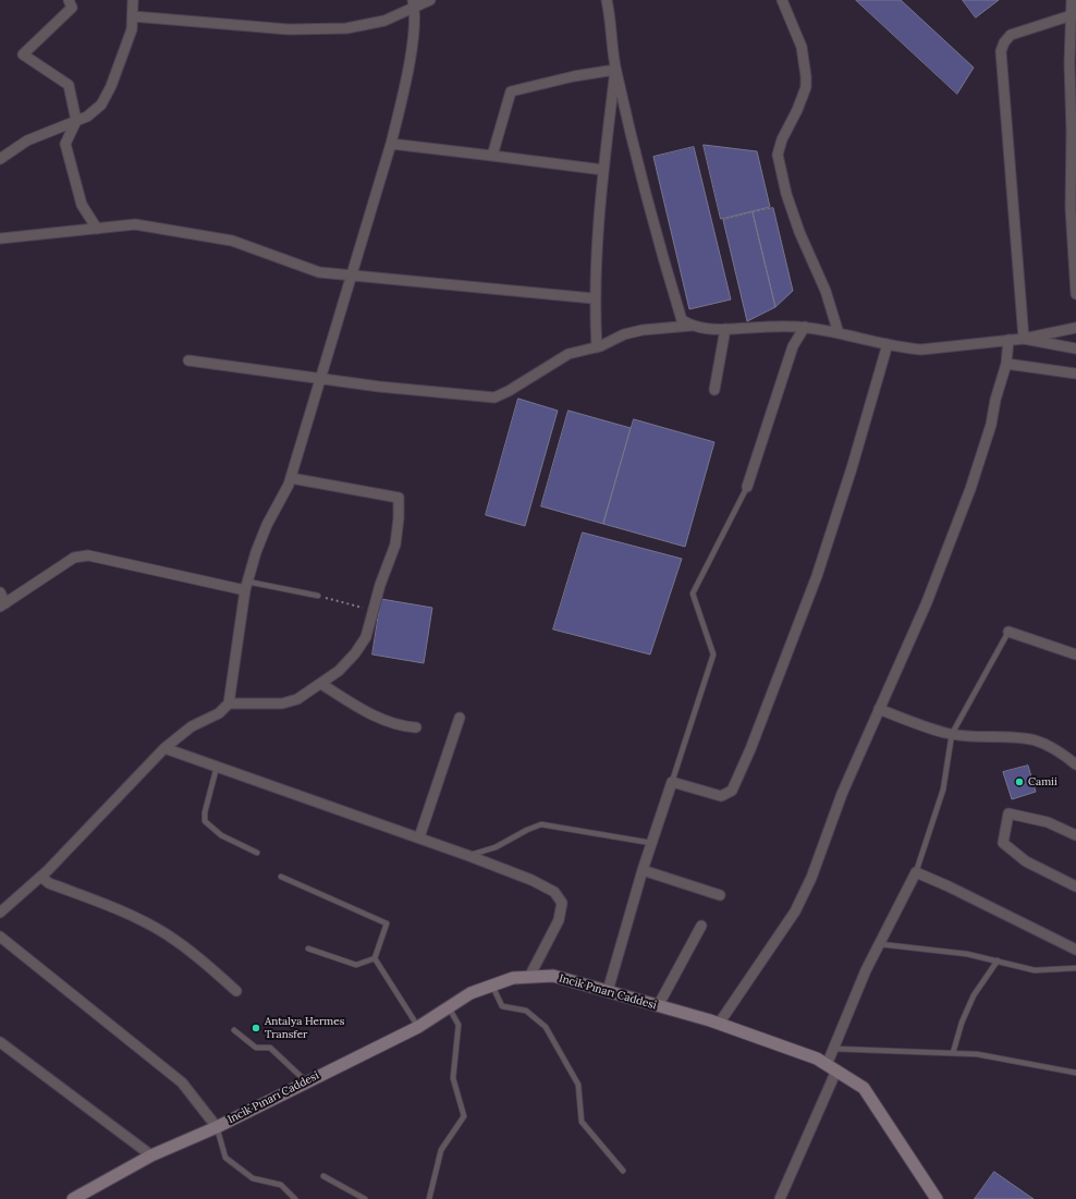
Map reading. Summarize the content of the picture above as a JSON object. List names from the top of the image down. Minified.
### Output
{"streets":{"main road":["Incik Pınarı Caddesi"]},"places":["Camii","Antalya Hermes Transfer"]}
